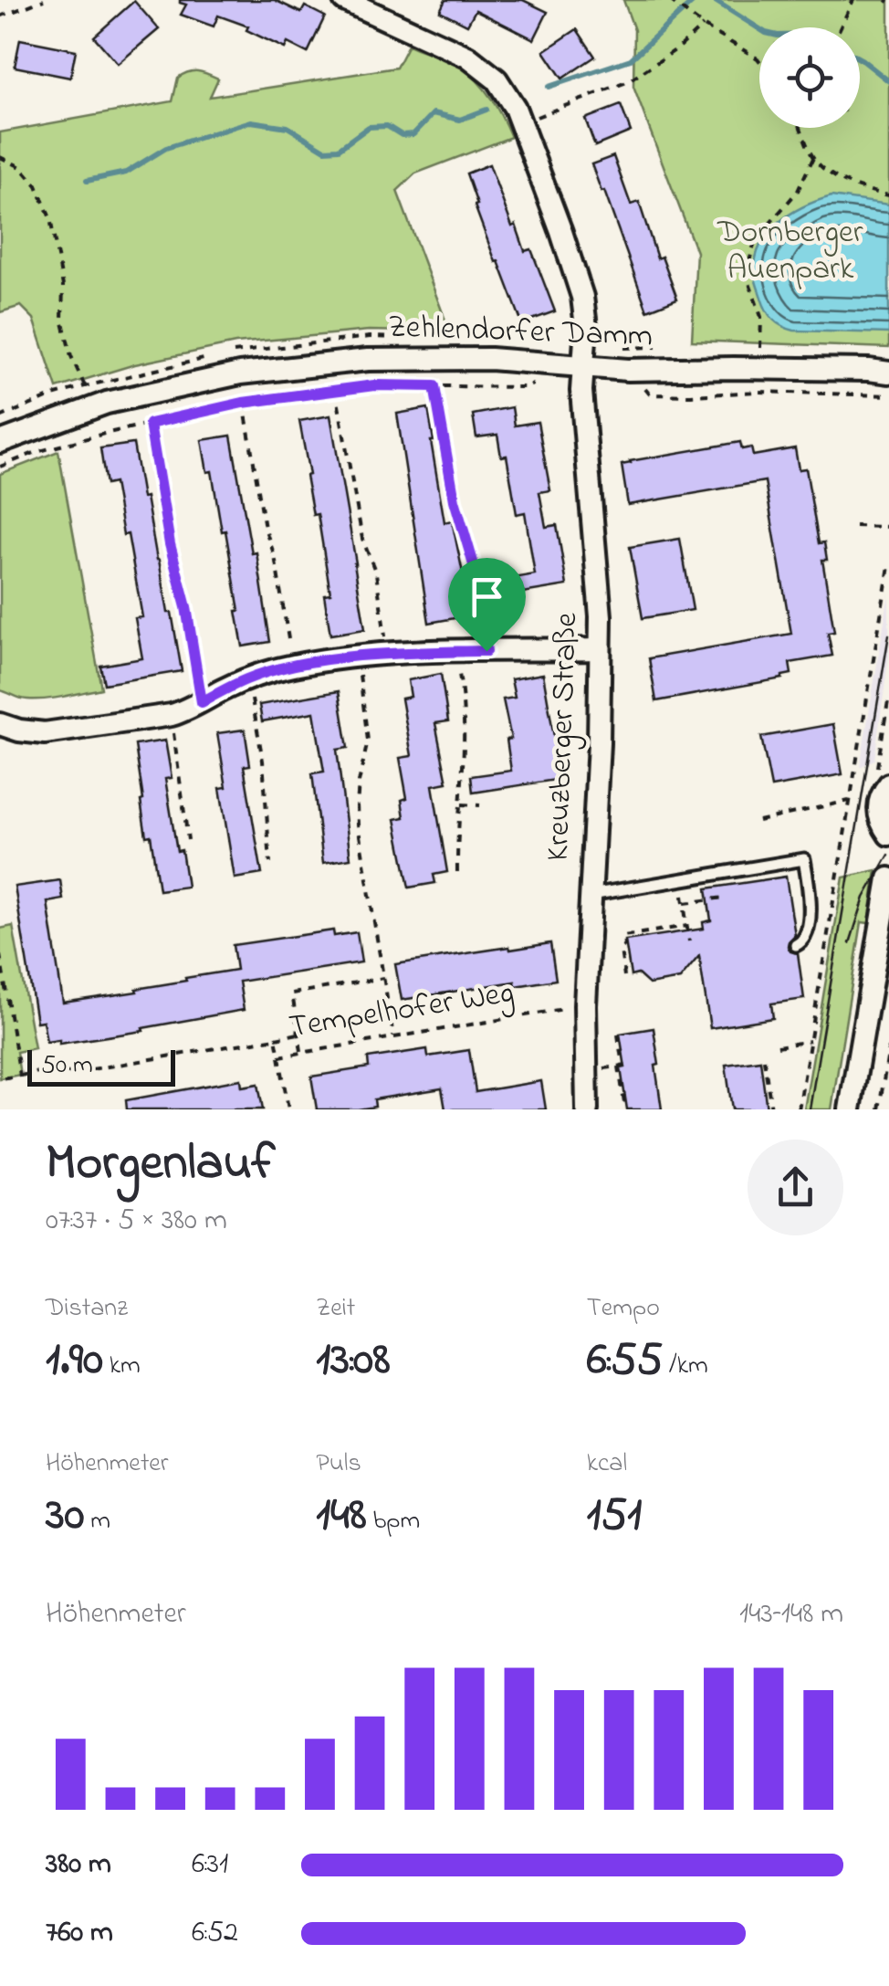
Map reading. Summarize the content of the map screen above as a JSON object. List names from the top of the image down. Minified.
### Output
{"streets":{"street":["Zehlendorfer Damm","Kreuzberger Straße"],"path":["Tempelhofer Weg"]},"crossings":[["Zehlendorfer Damm","Kreuzberger Straße"],["Kreuzberger Straße","Tempelhofer Weg"]],"parks":["Dornberger Auenpark"],"scale_bar":"50 m","page":{"scale":"50 m","heading":["Morgenlauf","07:37 · 5 × 380 m"],"stats":[["Distanz","1.90 km"],["Zeit","13:08"],["Tempo","6:55 /km"],["Höhenmeter","30 m"],["Puls","148 bpm"],["kcal","151"]],"chart":["Höhenmeter","143–148 m"],"list":[{"name":"380 m","note":"6:31"},{"name":"760 m","note":"6:52"}]}}
